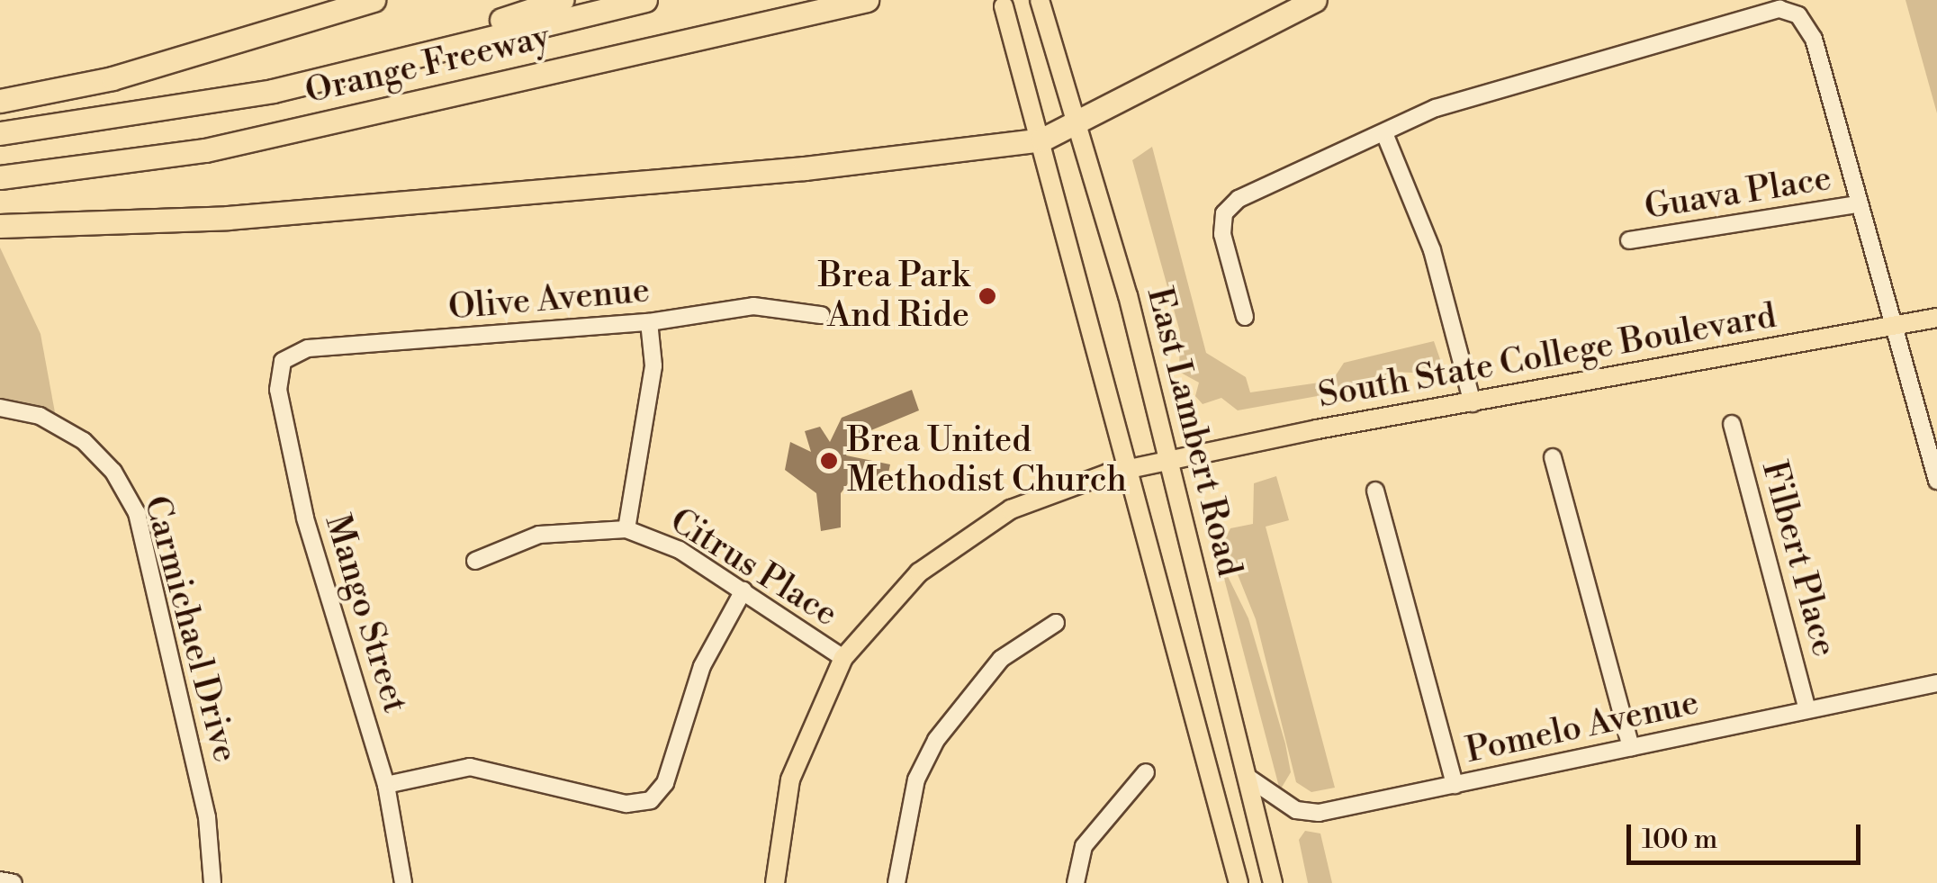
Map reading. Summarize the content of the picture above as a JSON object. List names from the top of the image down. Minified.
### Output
{"streets":{"highway":["Orange Freeway"],"main road":["South State College Boulevard","East Lambert Road"],"street":["Guava Place","Olive Avenue","Filbert Place","Citrus Place","Mango Street","Carmichael Drive","Pomelo Avenue"]},"crossings":[["Olive Avenue","Mango Street"],["South State College Boulevard","East Lambert Road"],["South State College Boulevard","Citrus Place"],["East Lambert Road","Pomelo Avenue"],["Filbert Place","Pomelo Avenue"]],"places":["Brea Park And Ride","Brea United Methodist Church"],"scale_bar":"100 m"}
